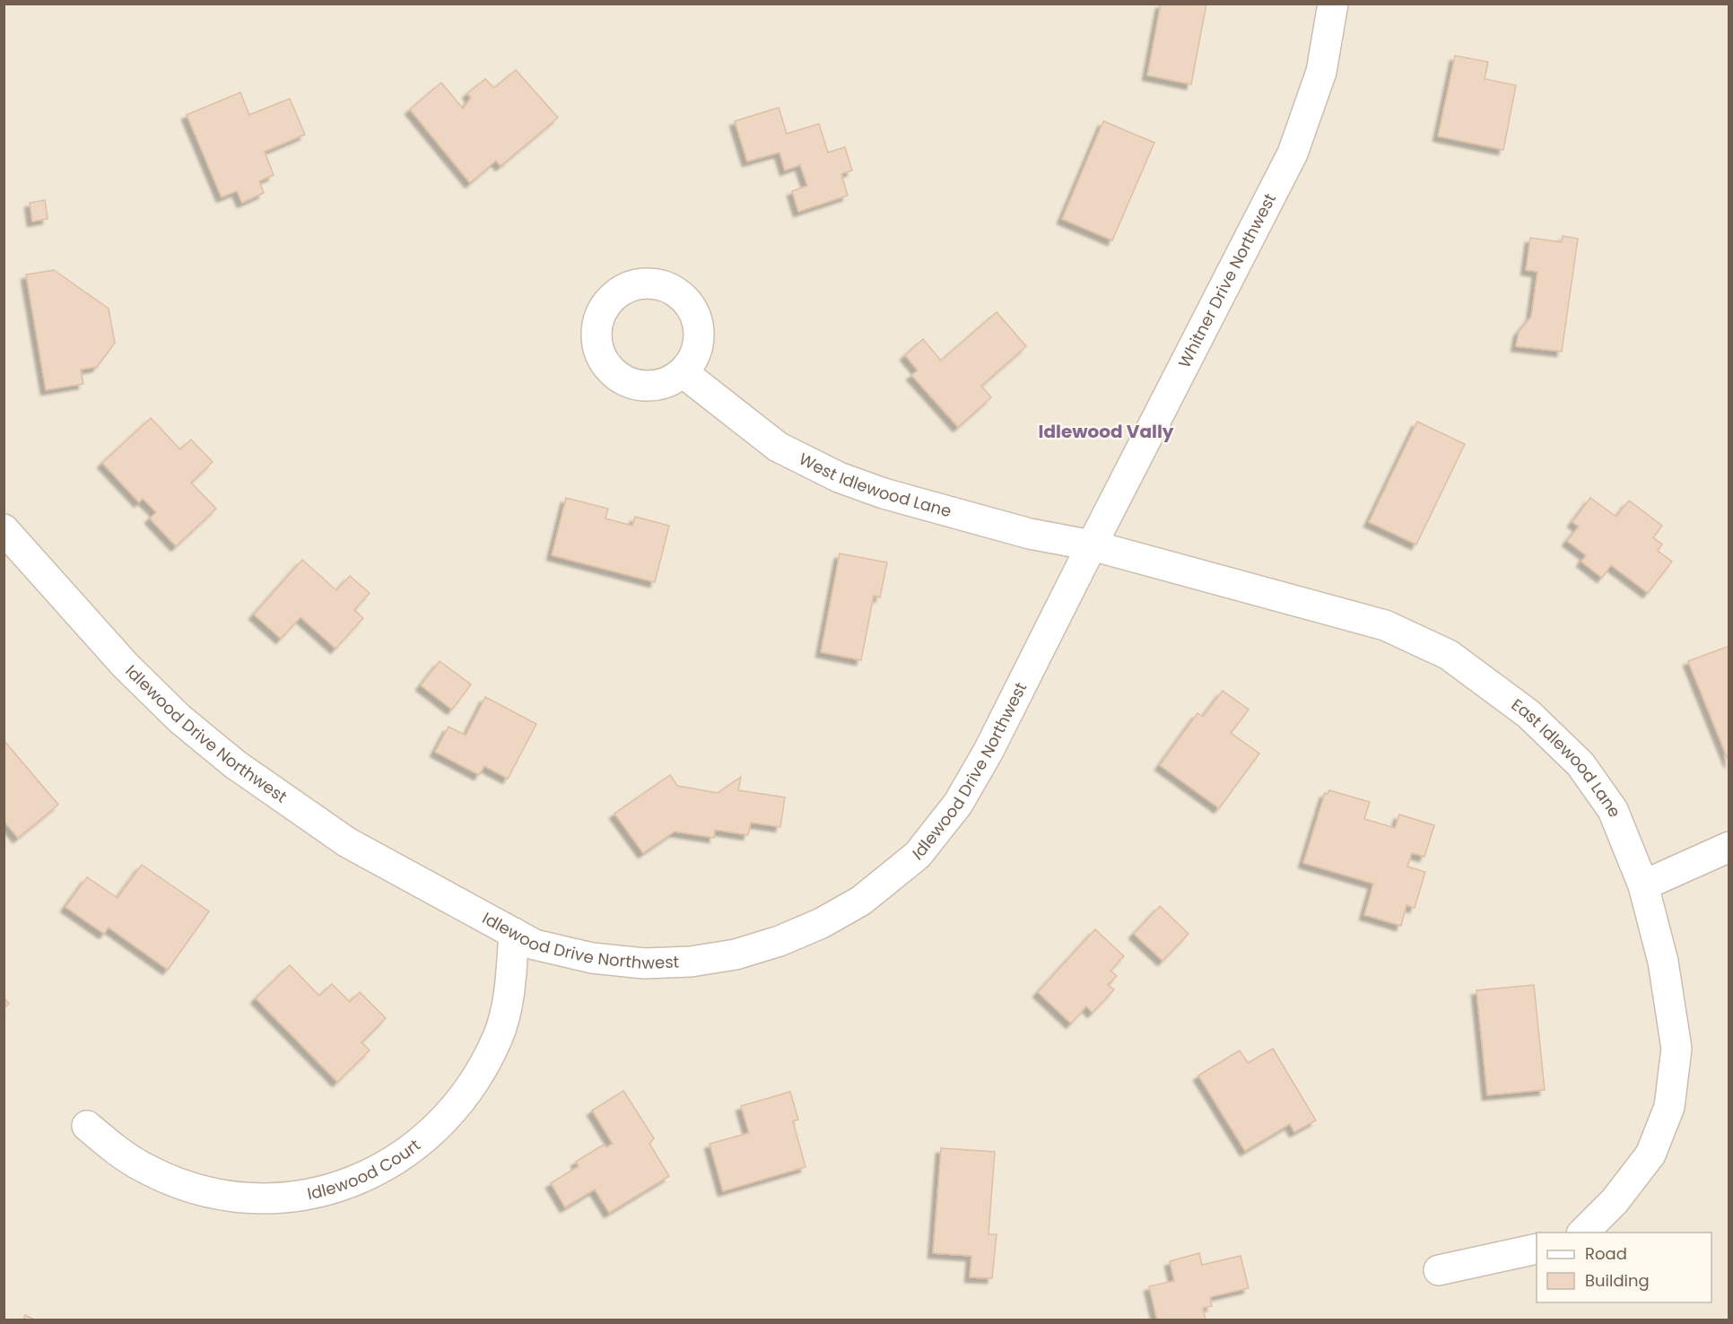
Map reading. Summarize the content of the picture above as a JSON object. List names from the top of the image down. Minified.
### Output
{"streets":{"street":["Whitner Drive Northwest","West Idlewood Lane","Idlewood Drive Northwest","East Idlewood Lane","Idlewood Court"]},"crossings":[["Whitner Drive Northwest","West Idlewood Lane"],["Whitner Drive Northwest","Idlewood Drive Northwest"],["Whitner Drive Northwest","East Idlewood Lane"],["West Idlewood Lane","Idlewood Drive Northwest"],["West Idlewood Lane","East Idlewood Lane"],["Idlewood Drive Northwest","East Idlewood Lane"],["Idlewood Drive Northwest","Idlewood Court"]],"districts":["Idlewood Vally"],"legend":["Road","Building"]}
